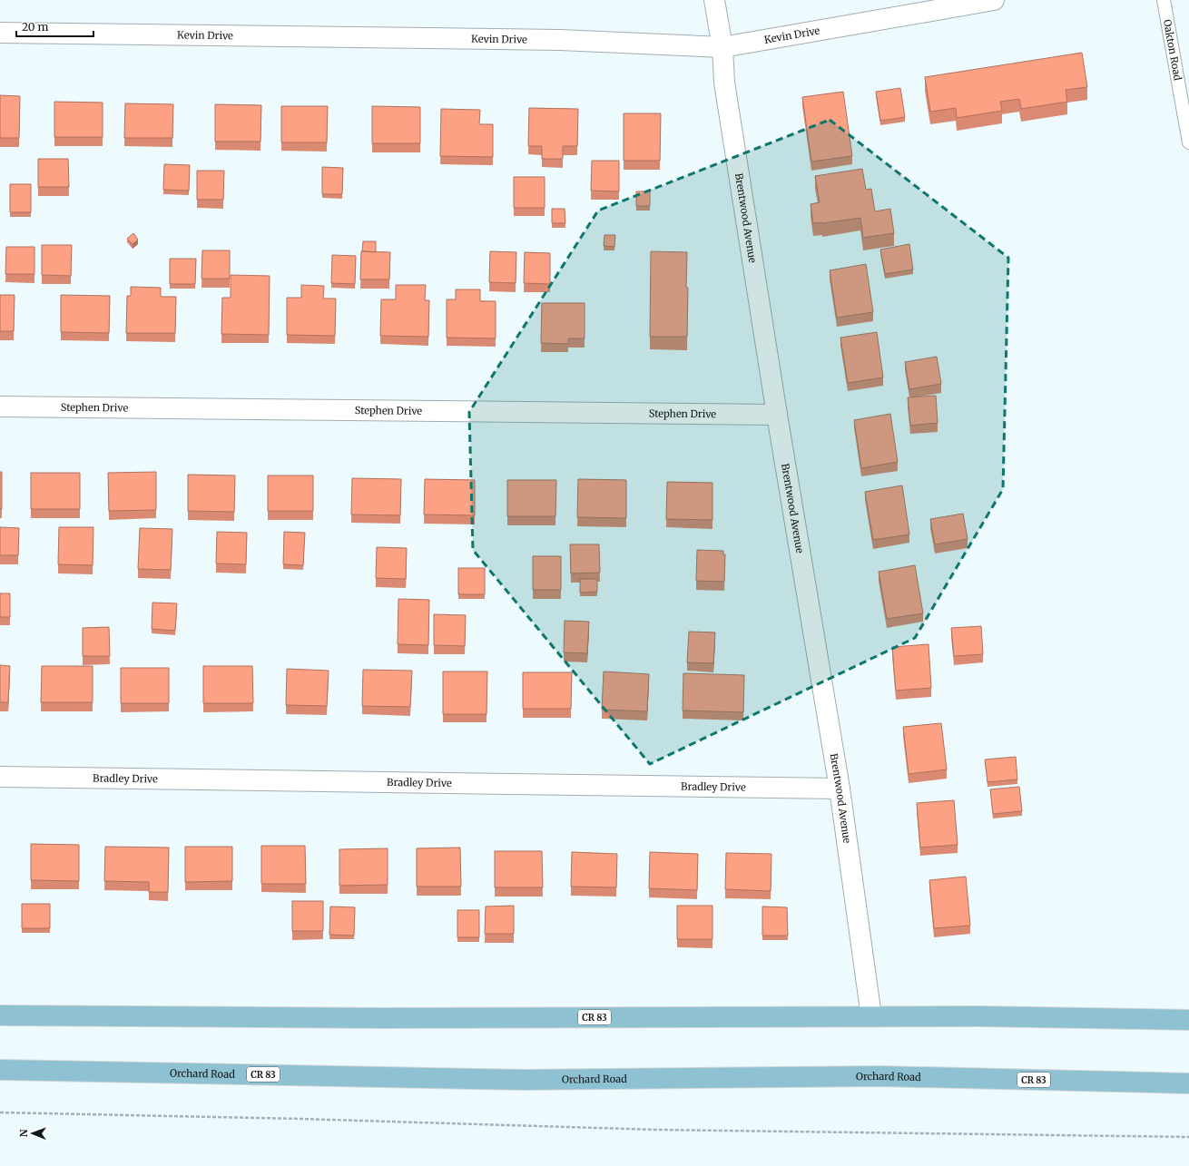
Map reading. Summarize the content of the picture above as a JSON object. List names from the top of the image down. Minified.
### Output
{"streets":{"main road":["CR 83","Orchard Road"],"street":["Kevin Drive","Brentwood Avenue","Stephen Drive","Bradley Drive"],"lane":["Oakton Road"]},"crossings":[["Kevin Drive","Brentwood Avenue"],["Brentwood Avenue","Stephen Drive"],["Brentwood Avenue","Bradley Drive"],["Brentwood Avenue","CR 83"]],"scale_bar":"20 m","north":"left"}
